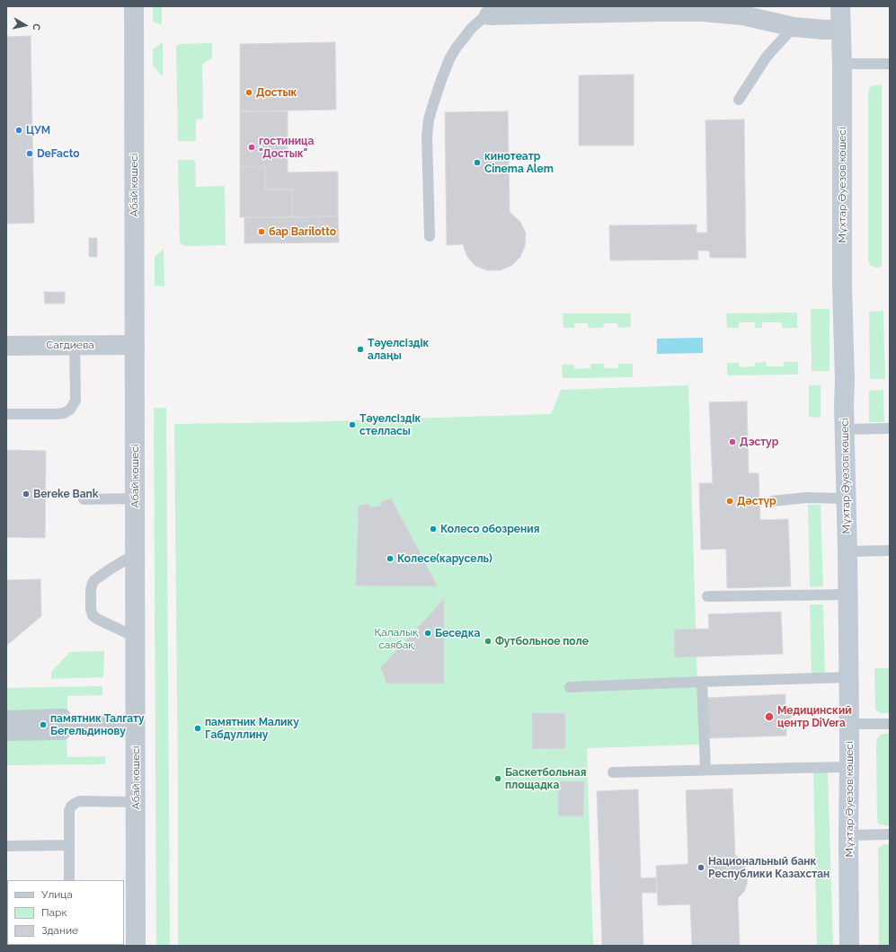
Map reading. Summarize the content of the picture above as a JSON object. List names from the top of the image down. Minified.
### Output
{"streets":{"main road":["Мұхтар Әуезов көшесі"],"street":["Абай көшесі","Сагдиева"]},"crossings":[["Абай көшесі","Сагдиева"]],"parks":["Қалалық саябақ"],"places":["Достык","ЦУМ","гостиница \"Достык\"","DeFacto","кинотеатр Cinema Alem","бар Barilotto","Тәуелсіздік алаңы","Тәуелсіздік стелласы","Дэстур","Bereke Bank","Дәстүр","Колесо обозрения","Колесе(карусель)","Беседка","Футбольное поле","Медицинский центр DiVera","памятник Талгату Бегельдинову","памятник Малику Габдуллину","Баскетбольная площадка","Национальный банк Республики Казахстан"],"legend":["Улица","Парк","Здание"],"north":"right"}
